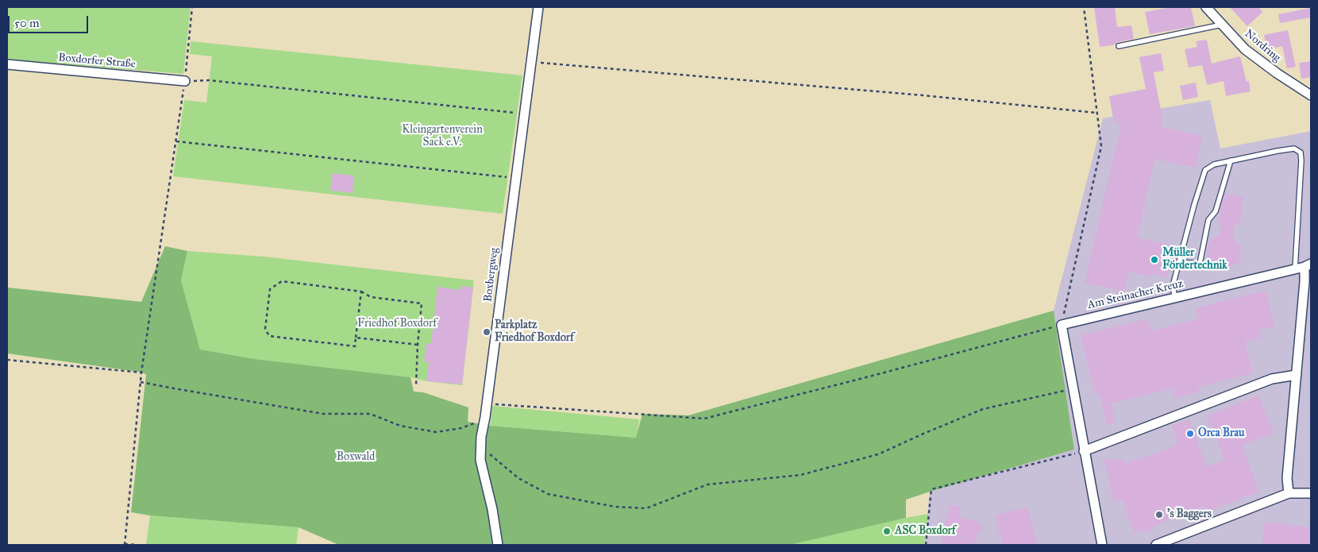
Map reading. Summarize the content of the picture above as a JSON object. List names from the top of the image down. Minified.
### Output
{"streets":{"street":["Nordring","Boxdorfer Straße","Boxbergweg","Am Steinacher Kreuz"]},"parks":["Kleingartenverein Sack e.V.","Friedhof Boxdorf","Boxwald"],"places":["Müller Fördertechnik","Parkplatz Friedhof Boxdorf","Orca Brau","'s Baggers","ASC Boxdorf"],"scale_bar":"50 m"}
